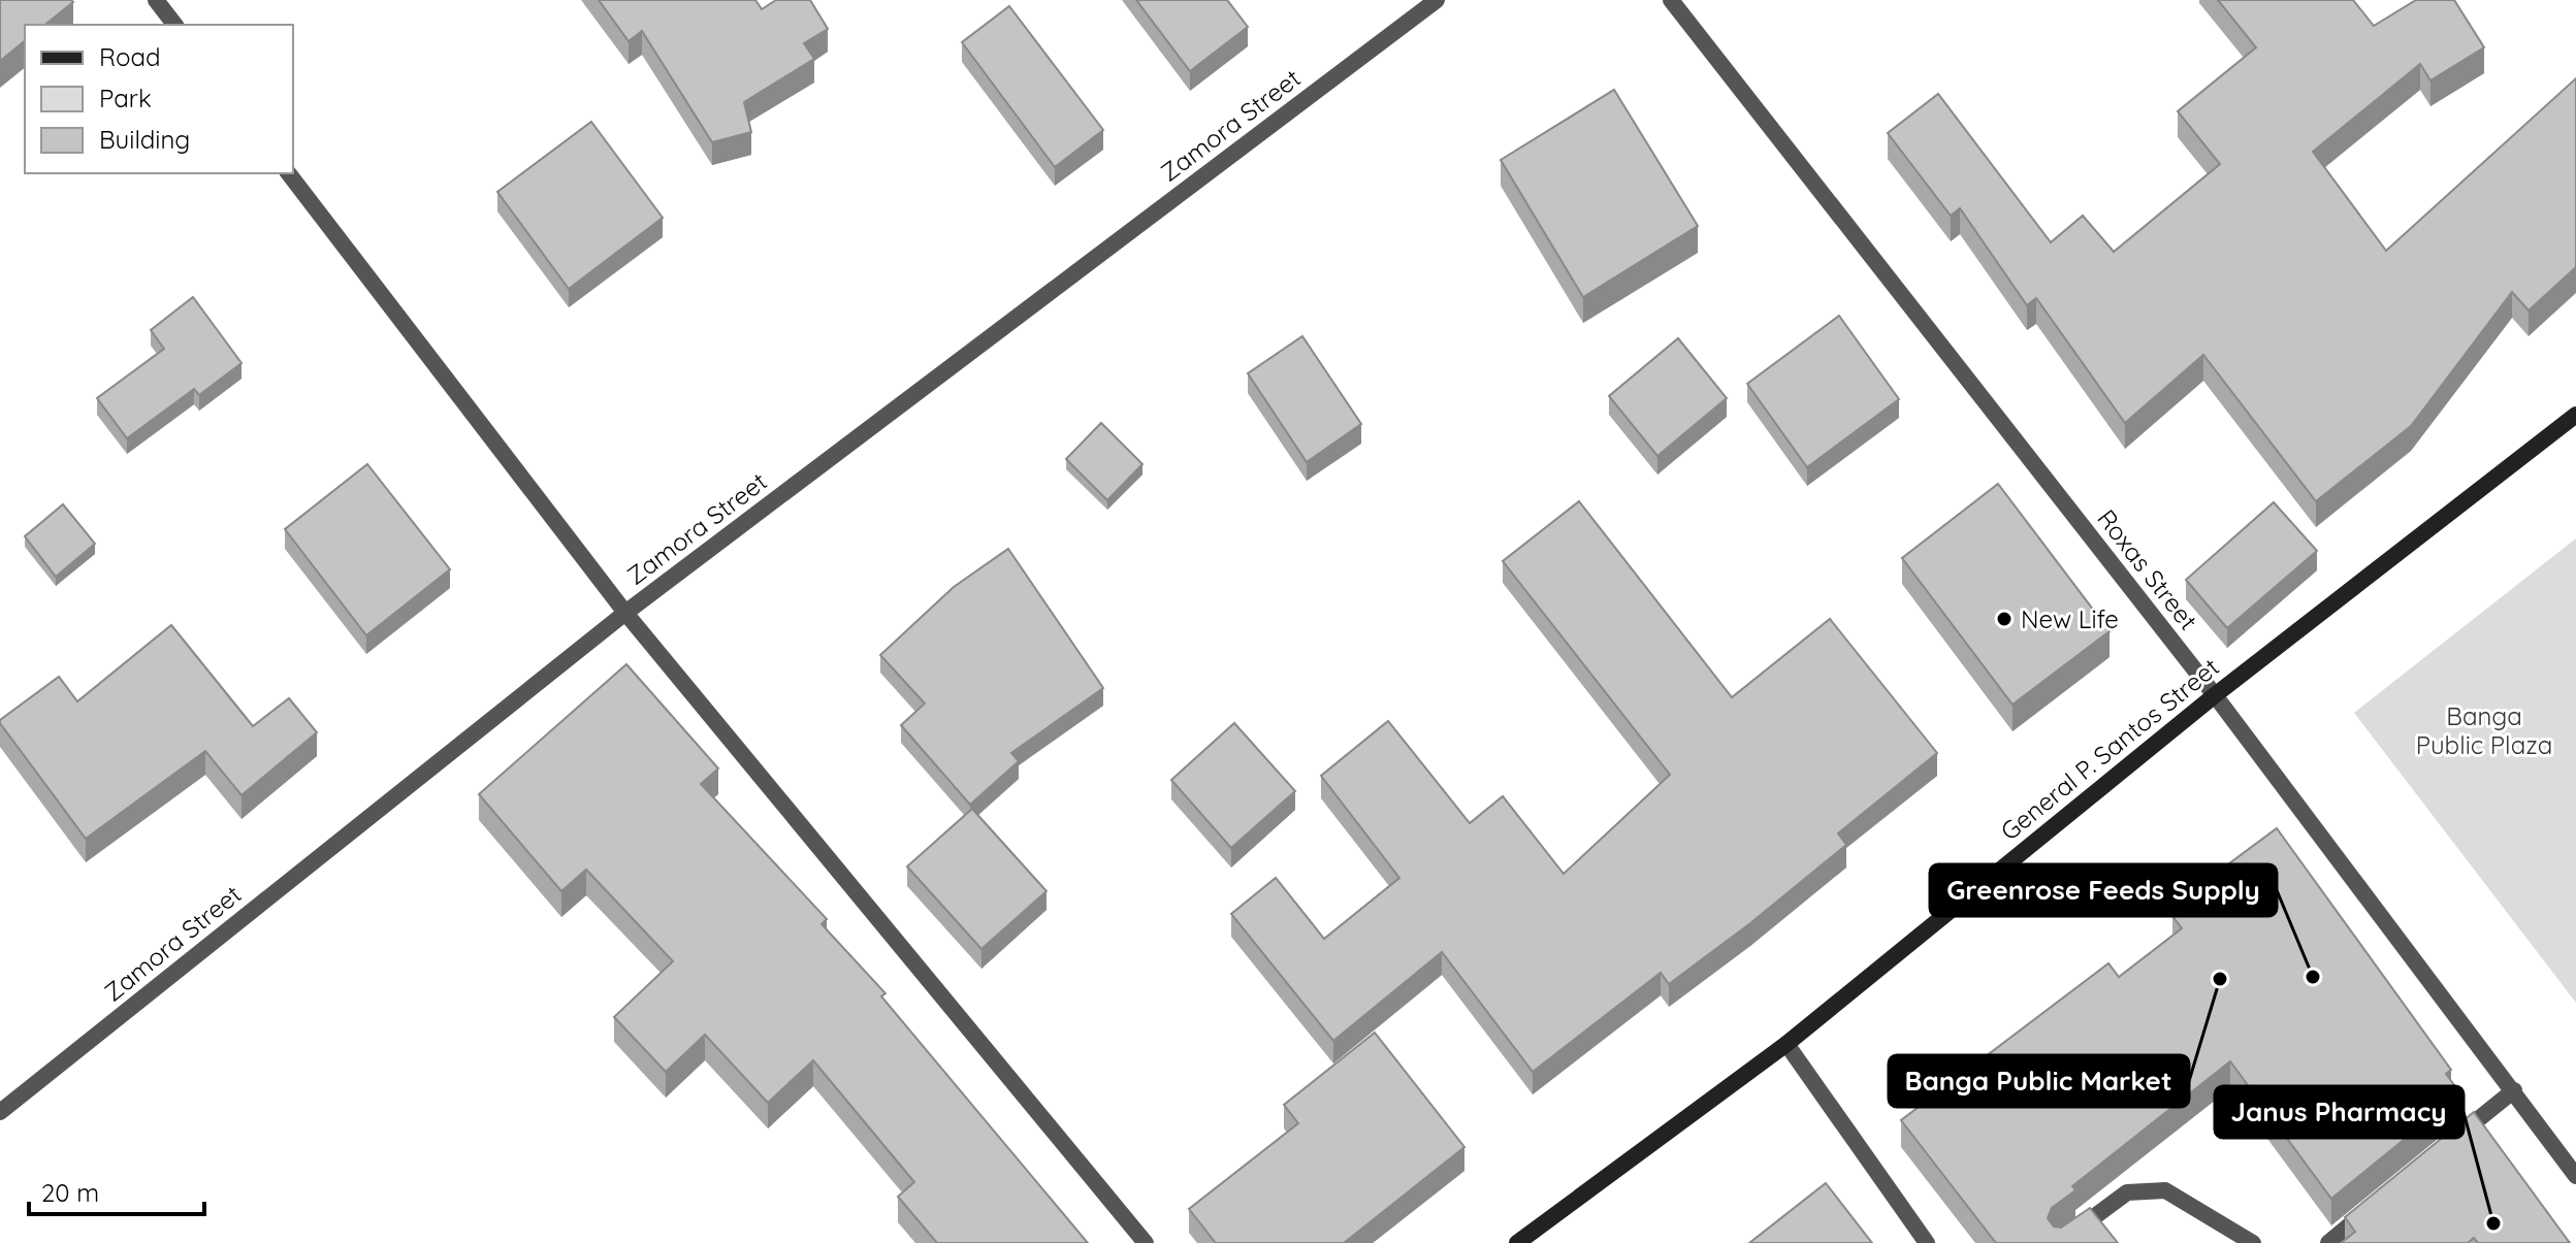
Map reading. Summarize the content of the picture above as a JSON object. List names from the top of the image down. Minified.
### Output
{"streets":{"main road":["General P. Santos Street"],"street":["Zamora Street","Roxas Street"]},"crossings":[["Roxas Street","General P. Santos Street"]],"parks":["Banga Public Plaza"],"places":["New Life","Greenrose Feeds Supply","Banga Public Market","Janus Pharmacy"],"legend":["Road","Park","Building"],"scale_bar":"20 m"}
